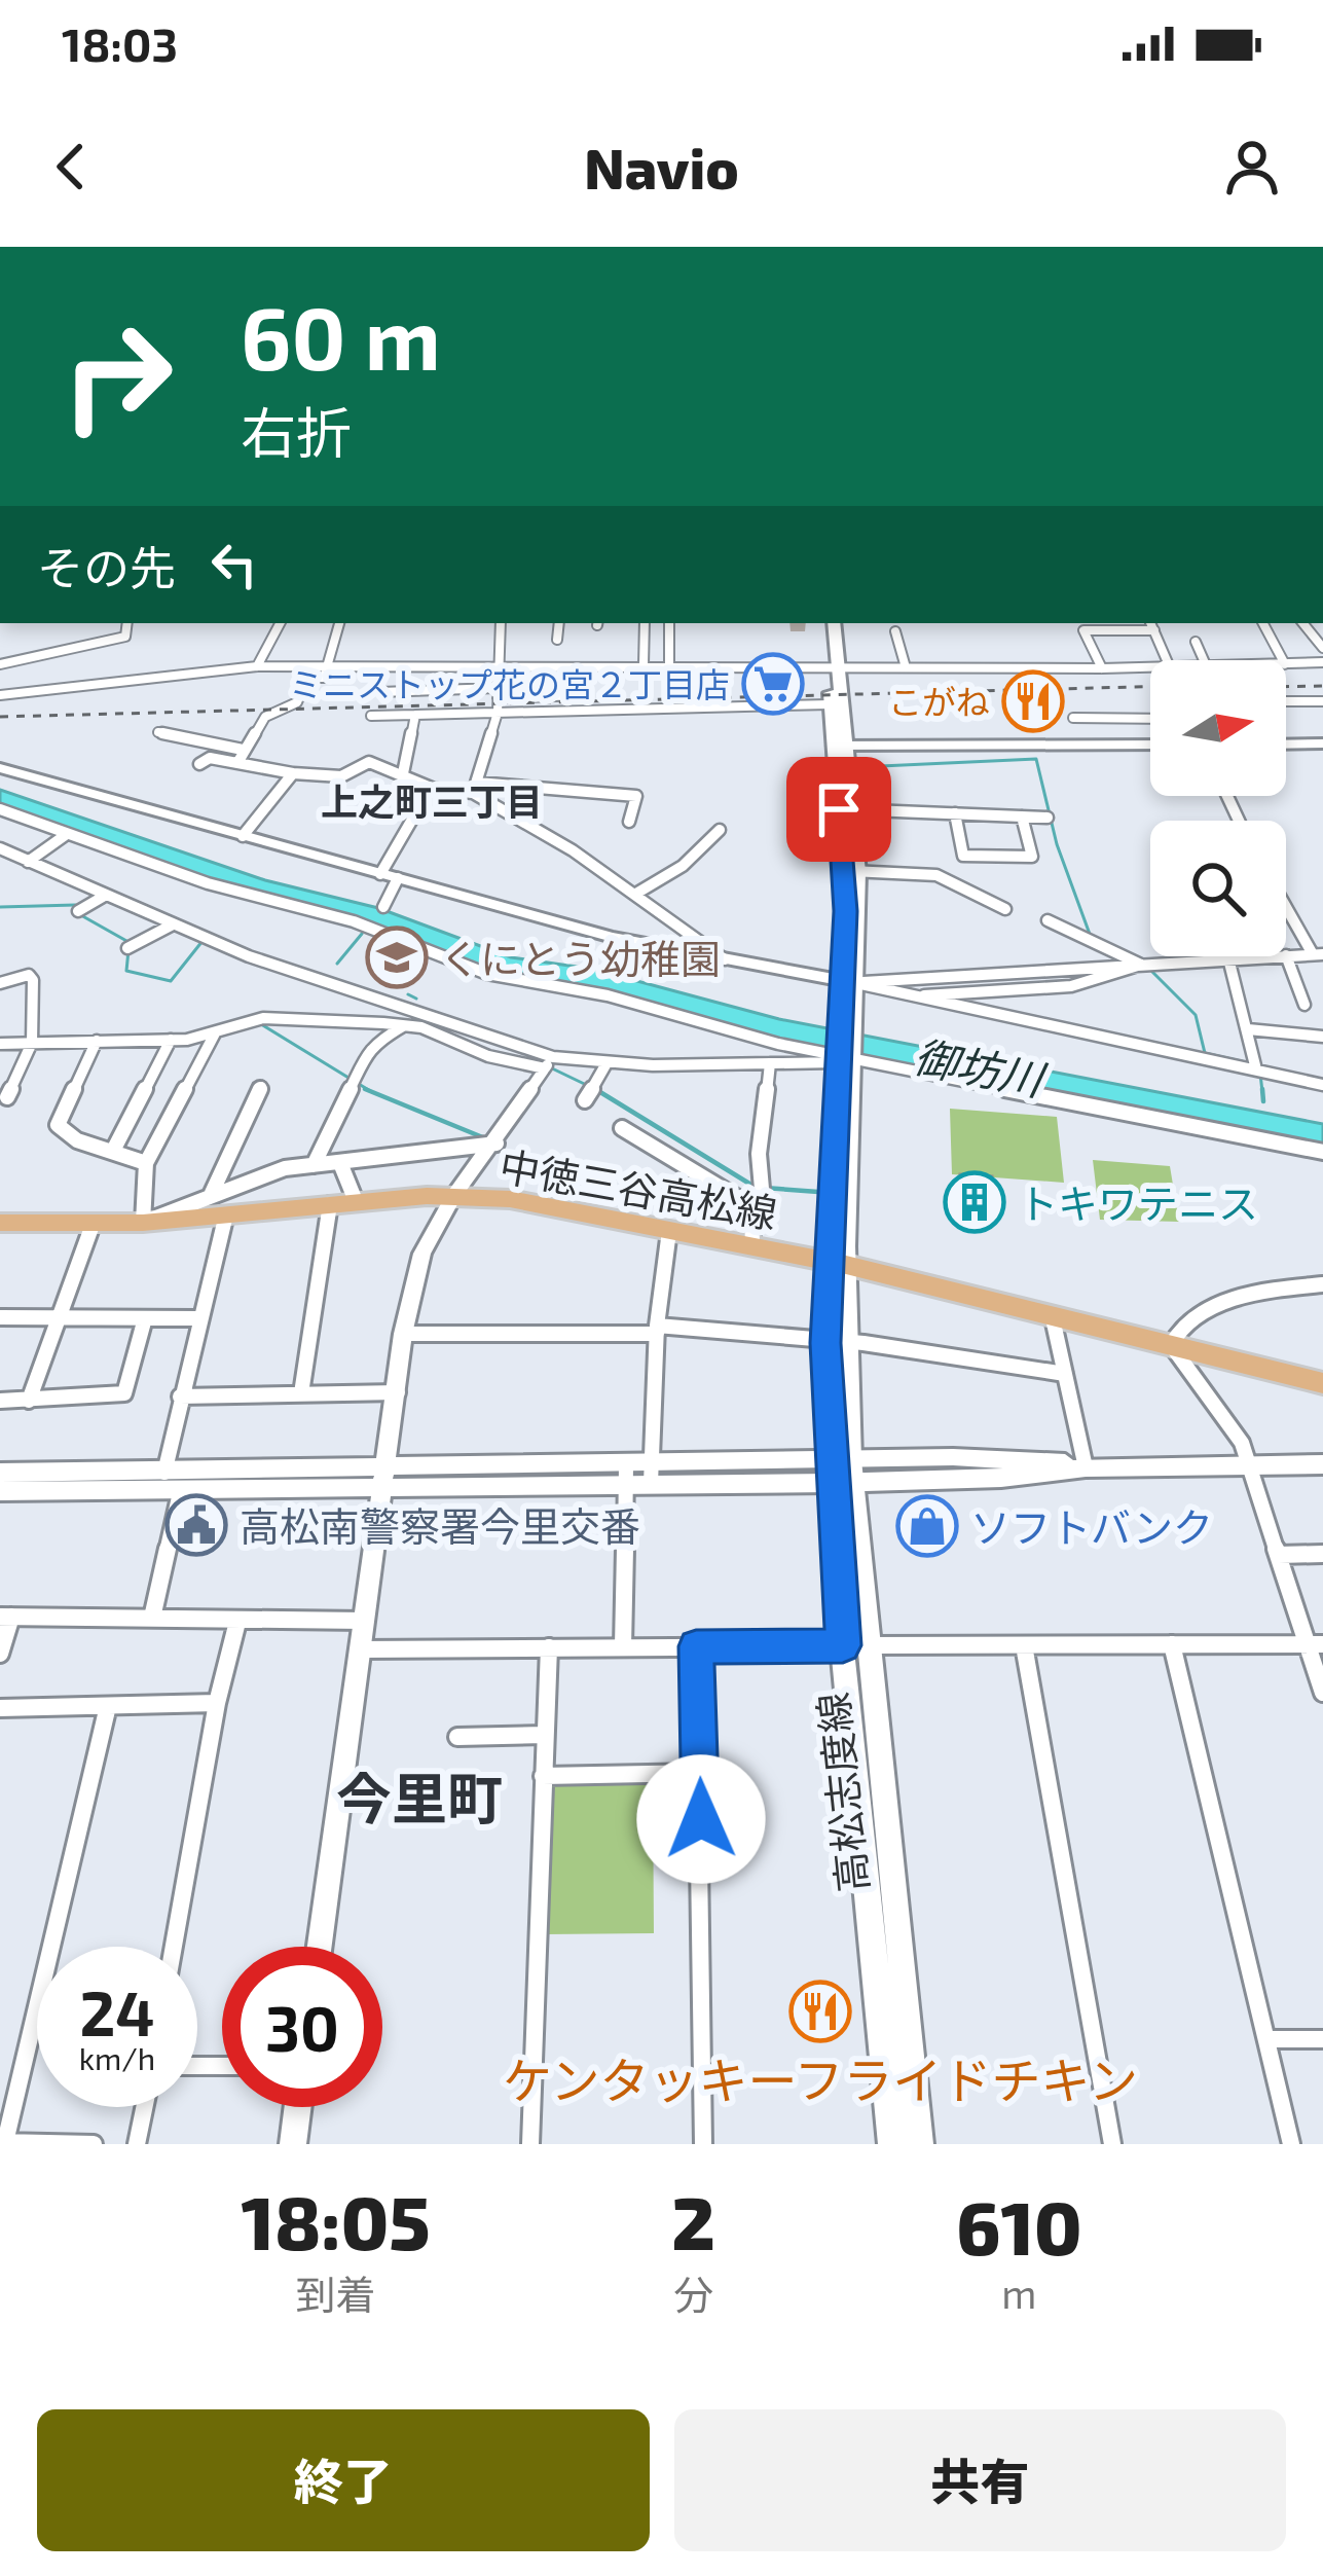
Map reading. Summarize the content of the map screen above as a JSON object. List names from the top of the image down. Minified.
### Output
{"streets":{"main road":["中徳三谷高松線","高松志度線"]},"crossings":[["中徳三谷高松線","高松志度線"]],"districts":["上之町三丁目","今里町"],"water":["御坊川"],"places":{"supermarket":["ミニストップ花の宮２丁目店"],"restaurant":["こがね","ケンタッキーフライドチキン"],"school or university":["くにとう幼稚園"],"building":["トキワテニス"],"public building":["高松南警察署今里交番"],"shop":["ソフトバンク"]},"north":"right","page":{"status":"18:03","header":"Navio","turn":["60 m","右折"],"then":"その先","speed":"24 km/h","limit":"30","eta":["18:05","到着","2","分","610","m"],"buttons":["終了","共有"]}}
